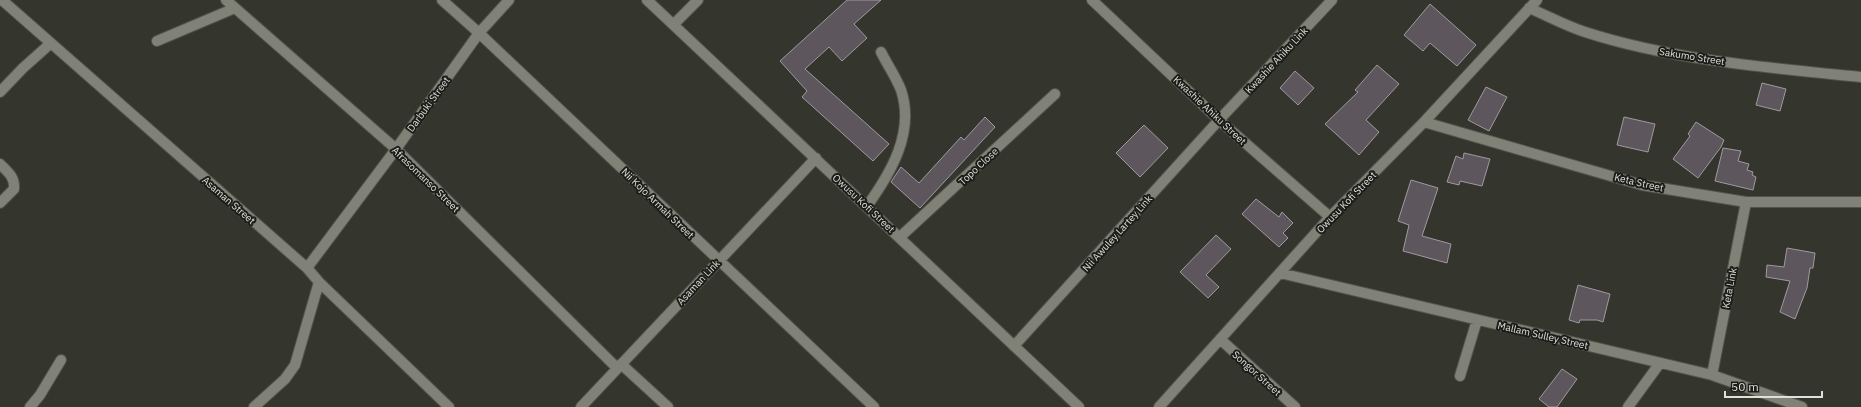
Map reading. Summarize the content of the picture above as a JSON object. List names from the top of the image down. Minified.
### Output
{"streets":{"street":["Sakumo Street","Kwashie Ahiku Link","Darbuki Street","Kwashie Ahiku Street","Topo Close","Afrasomanso Street","Keta Street","Asaman Street","Owusu Kofi Street","Nii Kojo Armah Street","Nii Awuley Lartey Link","Asaman Link","Keta Link","Mallam Sulley Street","Songor Street"]},"crossings":[["Sakumo Street","Owusu Kofi Street"],["Kwashie Ahiku Link","Kwashie Ahiku Street"],["Kwashie Ahiku Link","Nii Awuley Lartey Link"],["Darbuki Street","Afrasomanso Street"],["Darbuki Street","Asaman Street"],["Darbuki Street","Nii Kojo Armah Street"],["Kwashie Ahiku Street","Owusu Kofi Street"],["Kwashie Ahiku Street","Nii Awuley Lartey Link"],["Topo Close","Owusu Kofi Street"],["Afrasomanso Street","Asaman Link"],["Keta Street","Owusu Kofi Street"],["Keta Street","Keta Link"],["Owusu Kofi Street","Nii Awuley Lartey Link"],["Owusu Kofi Street","Asaman Link"],["Owusu Kofi Street","Mallam Sulley Street"],["Owusu Kofi Street","Songor Street"],["Nii Kojo Armah Street","Asaman Link"],["Keta Link","Mallam Sulley Street"]],"scale_bar":"50 m"}
